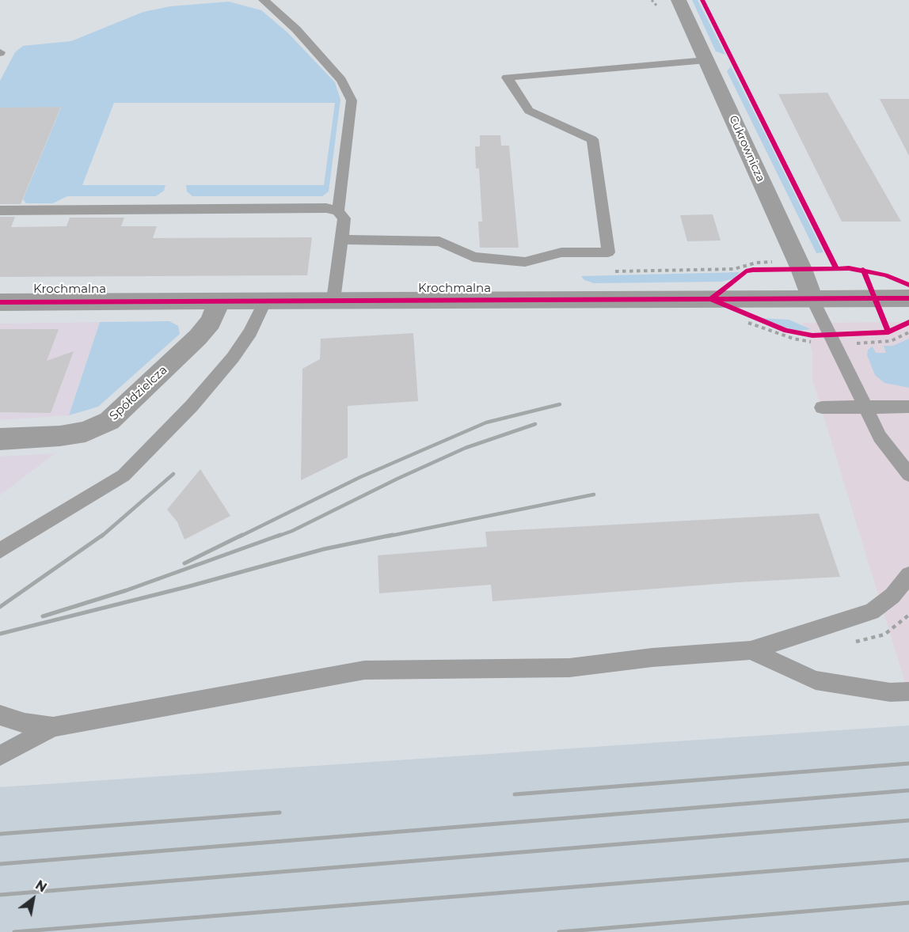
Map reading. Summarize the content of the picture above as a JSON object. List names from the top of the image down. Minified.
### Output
{"streets":{"street":["Cukrownicza","Krochmalna","Spółdzielcza"]},"crossings":[["Cukrownicza","Krochmalna"],["Krochmalna","Spółdzielcza"]],"north":"top right"}
